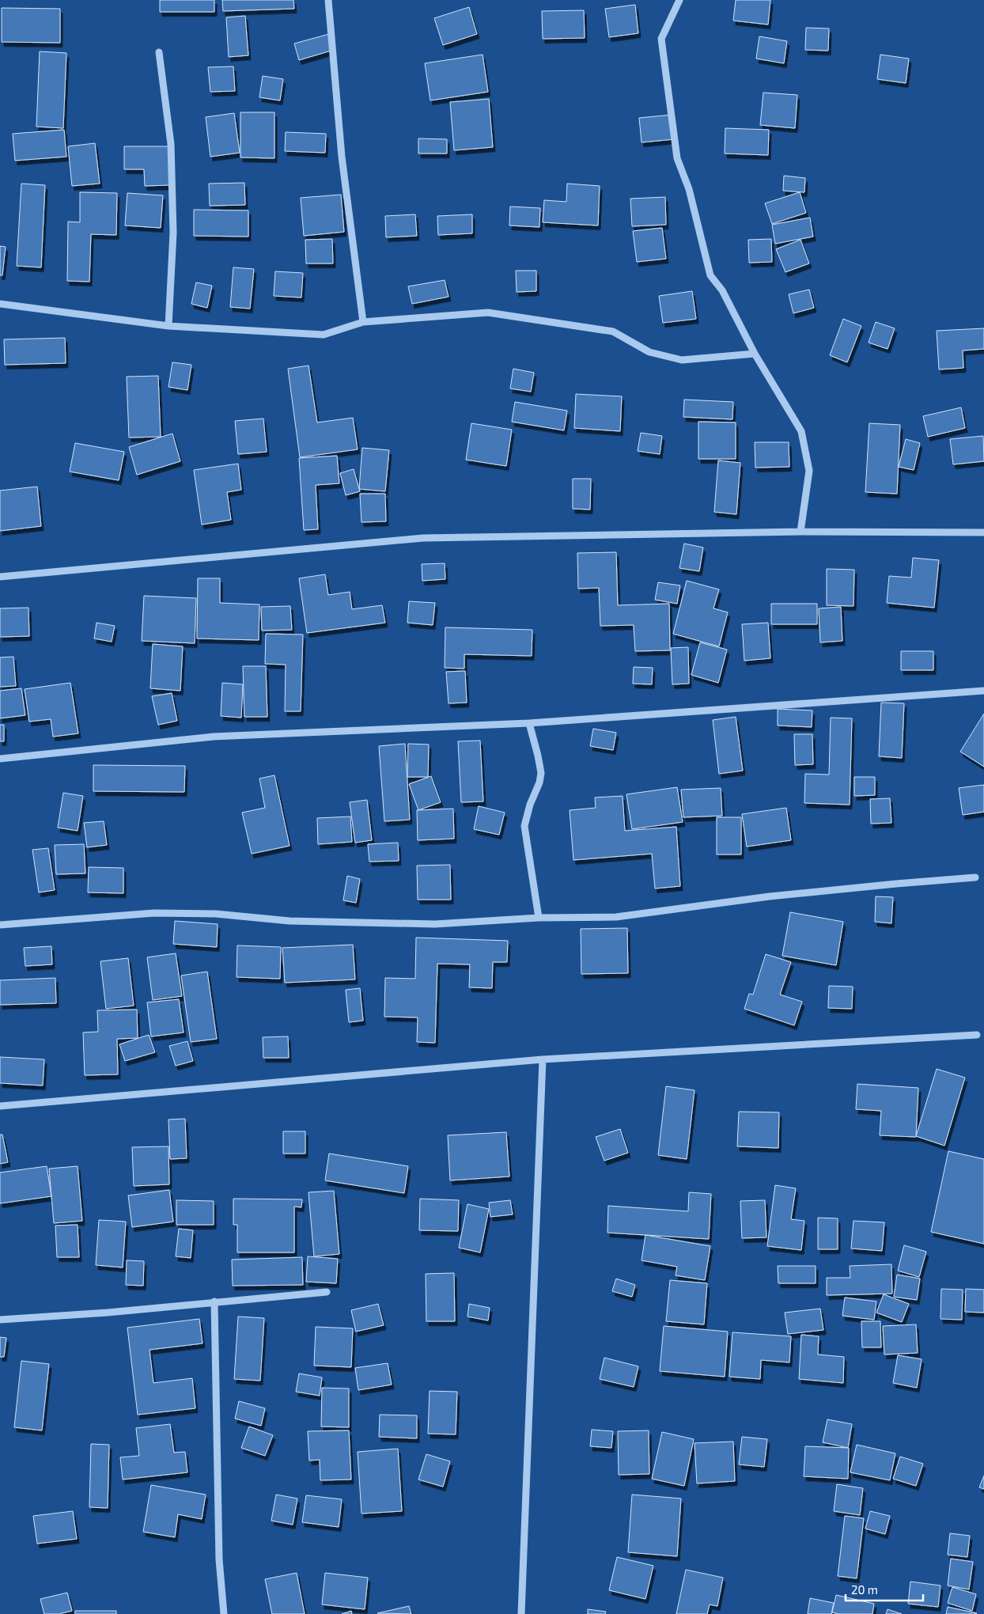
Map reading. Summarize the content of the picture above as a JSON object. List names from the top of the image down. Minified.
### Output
{"scale_bar":"20 m"}
